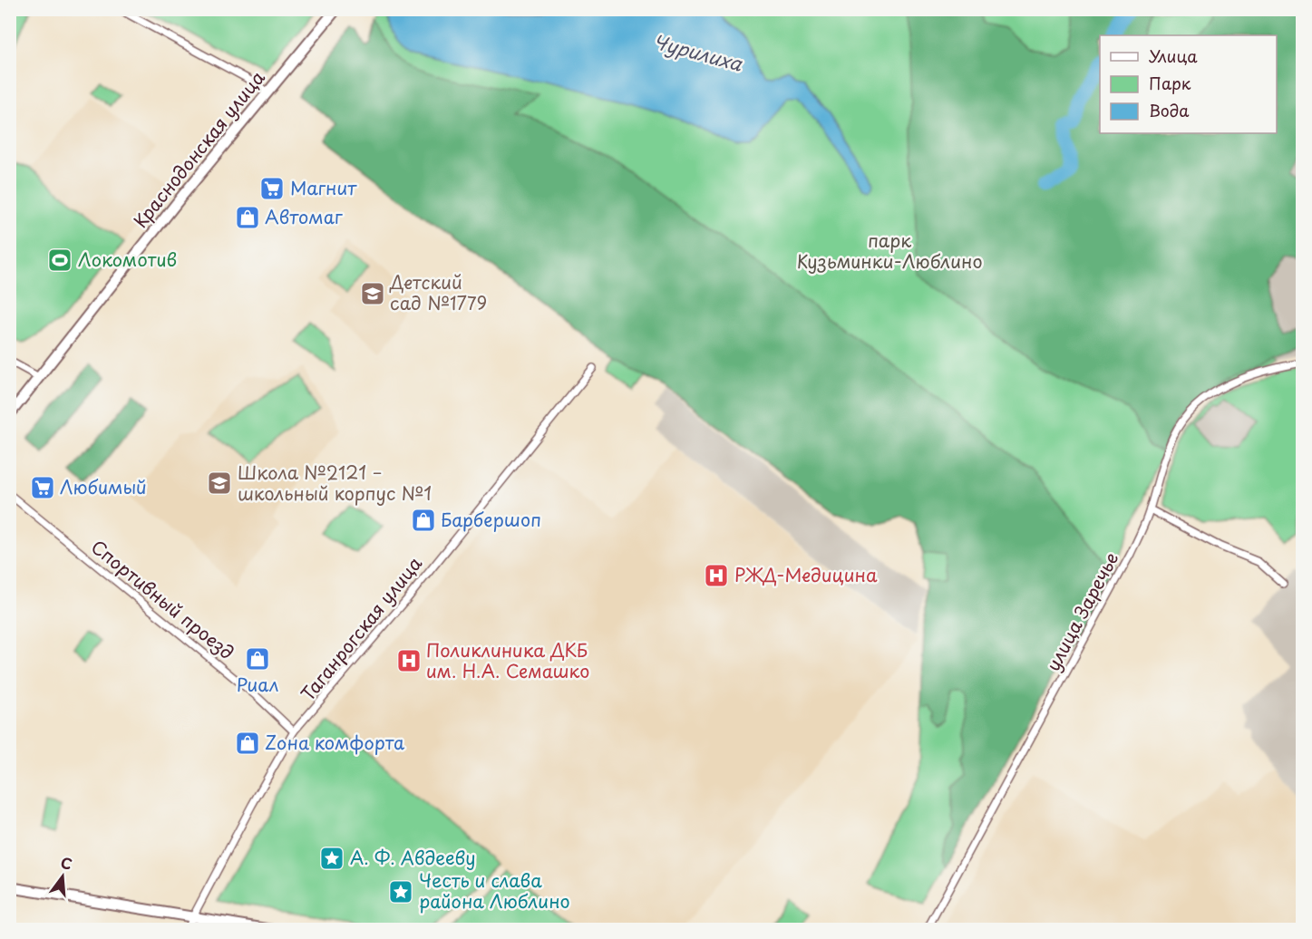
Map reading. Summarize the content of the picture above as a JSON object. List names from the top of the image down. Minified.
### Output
{"streets":{"main road":["Краснодонская улица"],"street":["Спортивный проезд","улица Заречье","Таганрогская улица"]},"crossings":[["Спортивный проезд","Таганрогская улица"]],"water":["Чурилиха"],"parks":["парк Кузьминки-Люблино"],"places":{"supermarket":["Магнит","Любимый"],"shop":["Автомаг","Барбершоп","Риал","Zона комфорта"],"sports":["Локомотив"],"school or university":["Детский сад №1779","Школа №2121 – школьный корпус №1"],"hospital":["РЖД-Медицина","Поликлиника ДКБ им. Н.А. Семашко"],"place":["А. Ф. Авдееву","Честь и слава района Люблино"]},"legend":["Улица","Парк","Вода"],"north":"top"}
